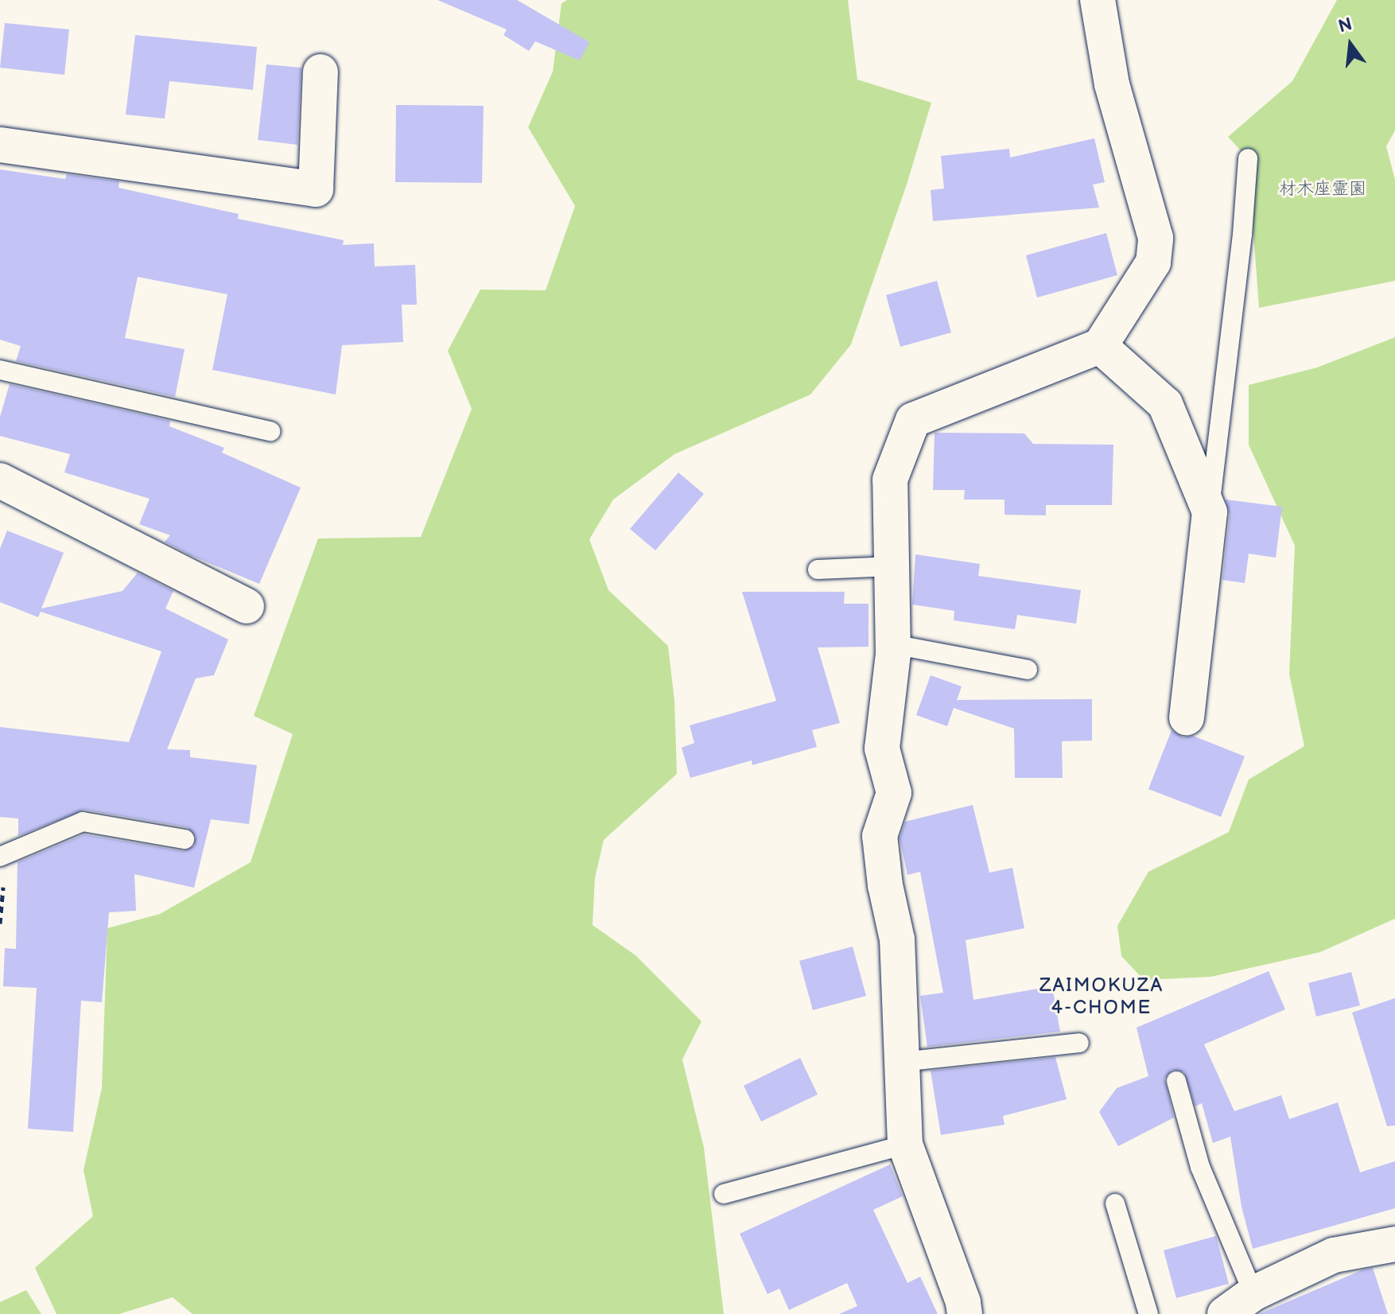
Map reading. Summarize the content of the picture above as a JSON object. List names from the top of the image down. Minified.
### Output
{"districts":["ZAIMOKUZA 4-CHOME"],"parks":["材木座霊園"],"north":"top"}
